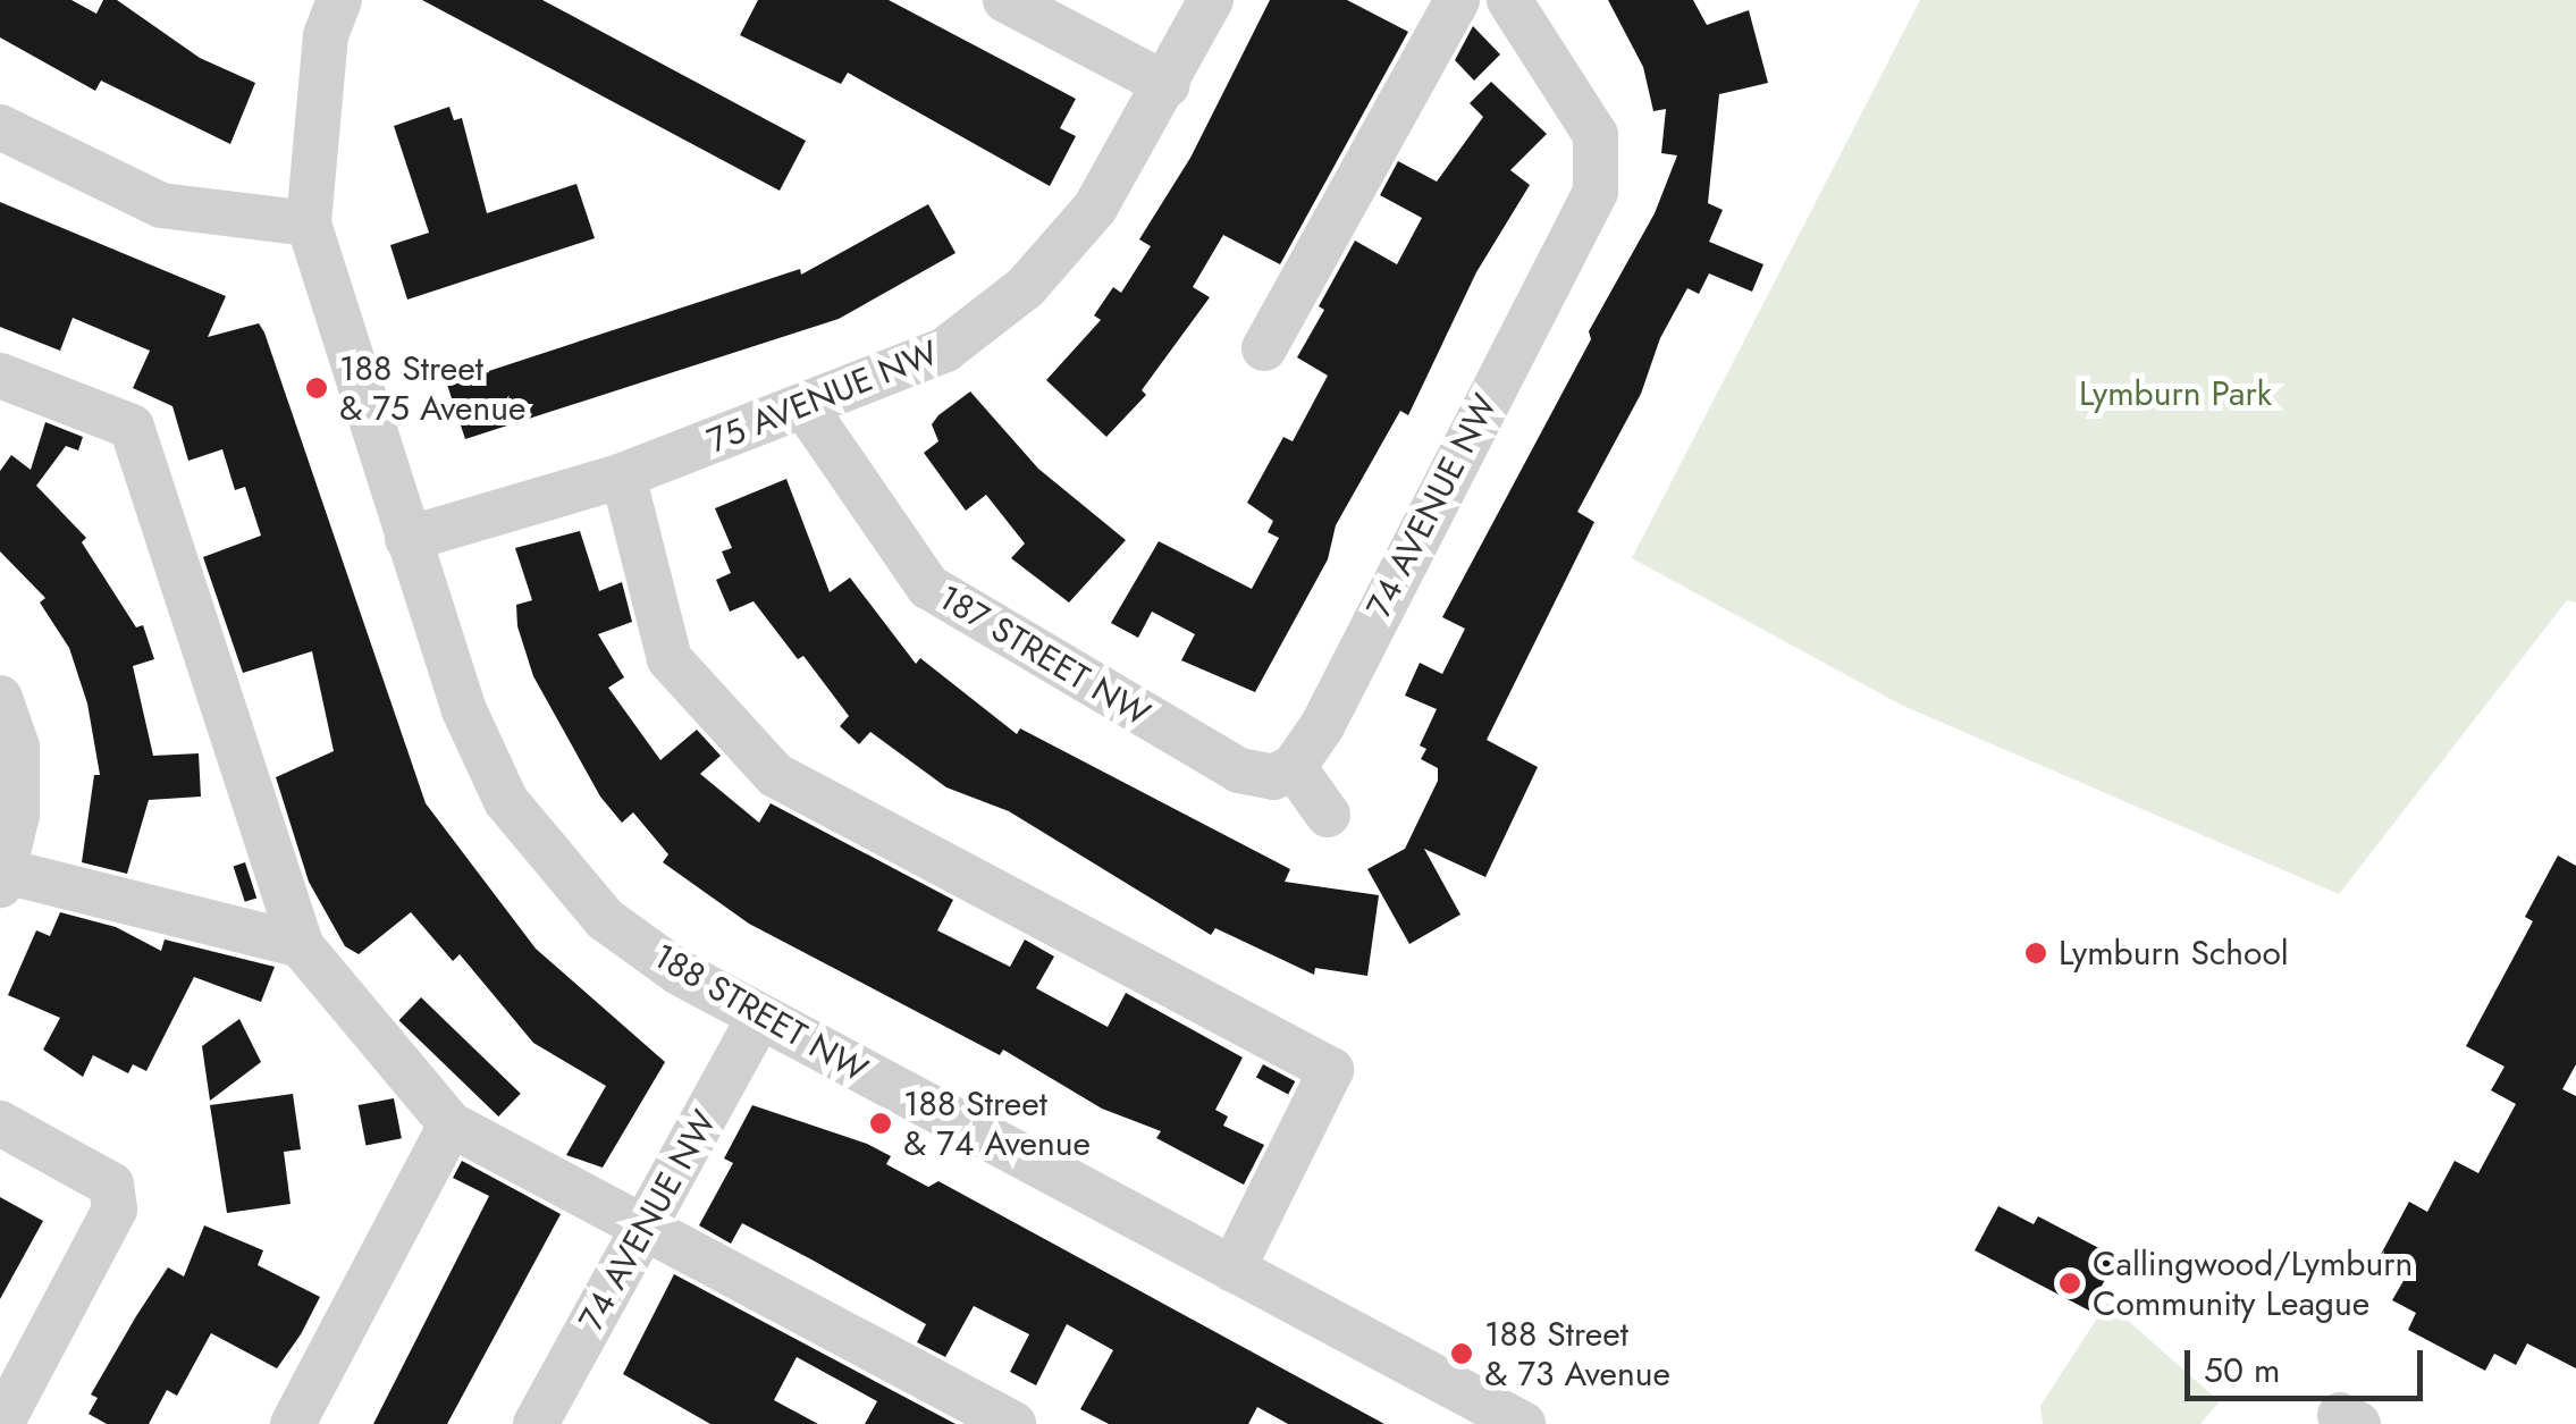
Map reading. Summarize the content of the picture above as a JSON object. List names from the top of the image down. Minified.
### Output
{"streets":{"street":["75 AVENUE NW","74 AVENUE NW","187 STREET NW","188 STREET NW"]},"crossings":[["75 AVENUE NW","187 STREET NW"],["75 AVENUE NW","188 STREET NW"],["74 AVENUE NW","187 STREET NW"],["74 AVENUE NW","188 STREET NW"]],"parks":["Lymburn Park"],"places":["188 Street & 75 Avenue","Lymburn School","188 Street & 74 Avenue","Callingwood/Lymburn Community League","188 Street & 73 Avenue"],"scale_bar":"50 m"}
